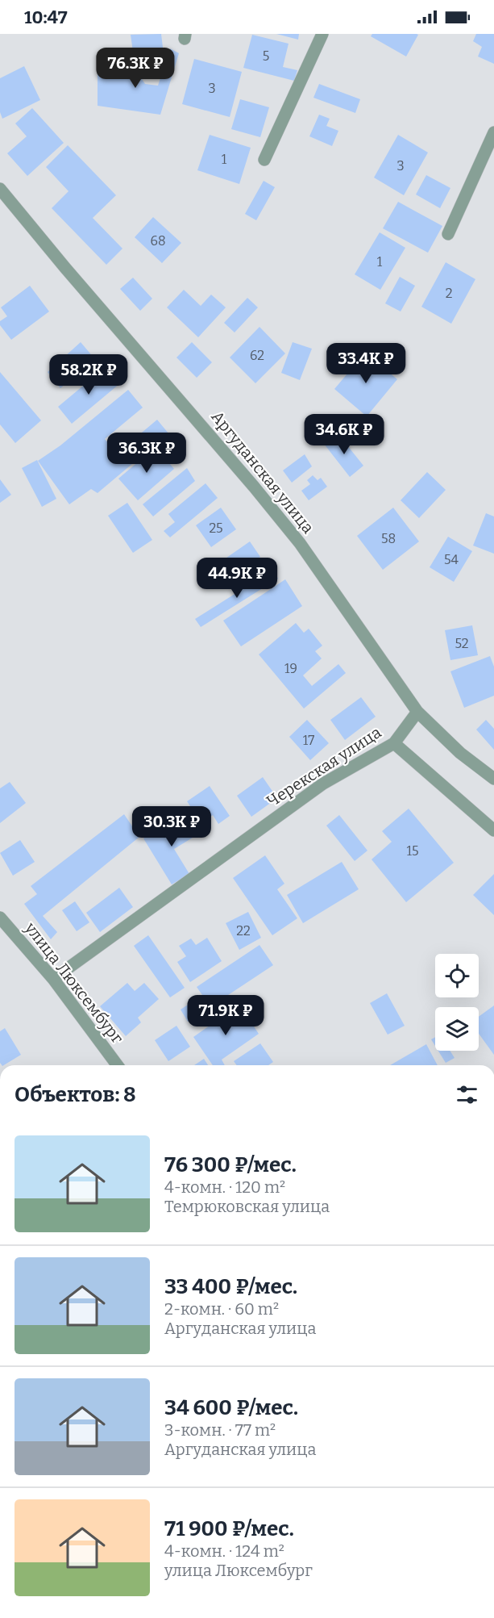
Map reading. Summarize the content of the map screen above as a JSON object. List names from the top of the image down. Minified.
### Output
{"streets":{"street":["Аргуданская улица","Черекская улица","улица Люксембург"]},"crossings":[["Аргуданская улица","Черекская улица"],["Черекская улица","улица Люксембург"]],"house_numbers":["5","3","1","3","68","1","2","62","25","58","54","52","19","17","15","22"],"page":{"status":"10:47","price":["76.3K ₽","33.4K ₽","58.2K ₽","34.6K ₽","36.3K ₽","44.9K ₽","30.3K ₽","71.9K ₽"],"heading":"Объектов: 8","list":[{"name":"76 300 ₽/мес.","note":"4-комн. · 120 m² · Темрюковская улица"},{"name":"33 400 ₽/мес.","note":"2-комн. · 60 m² · Аргуданская улица"},{"name":"34 600 ₽/мес.","note":"3-комн. · 77 m² · Аргуданская улица"},{"name":"71 900 ₽/мес.","note":"4-комн. · 124 m² · улица Люксембург"}]}}
